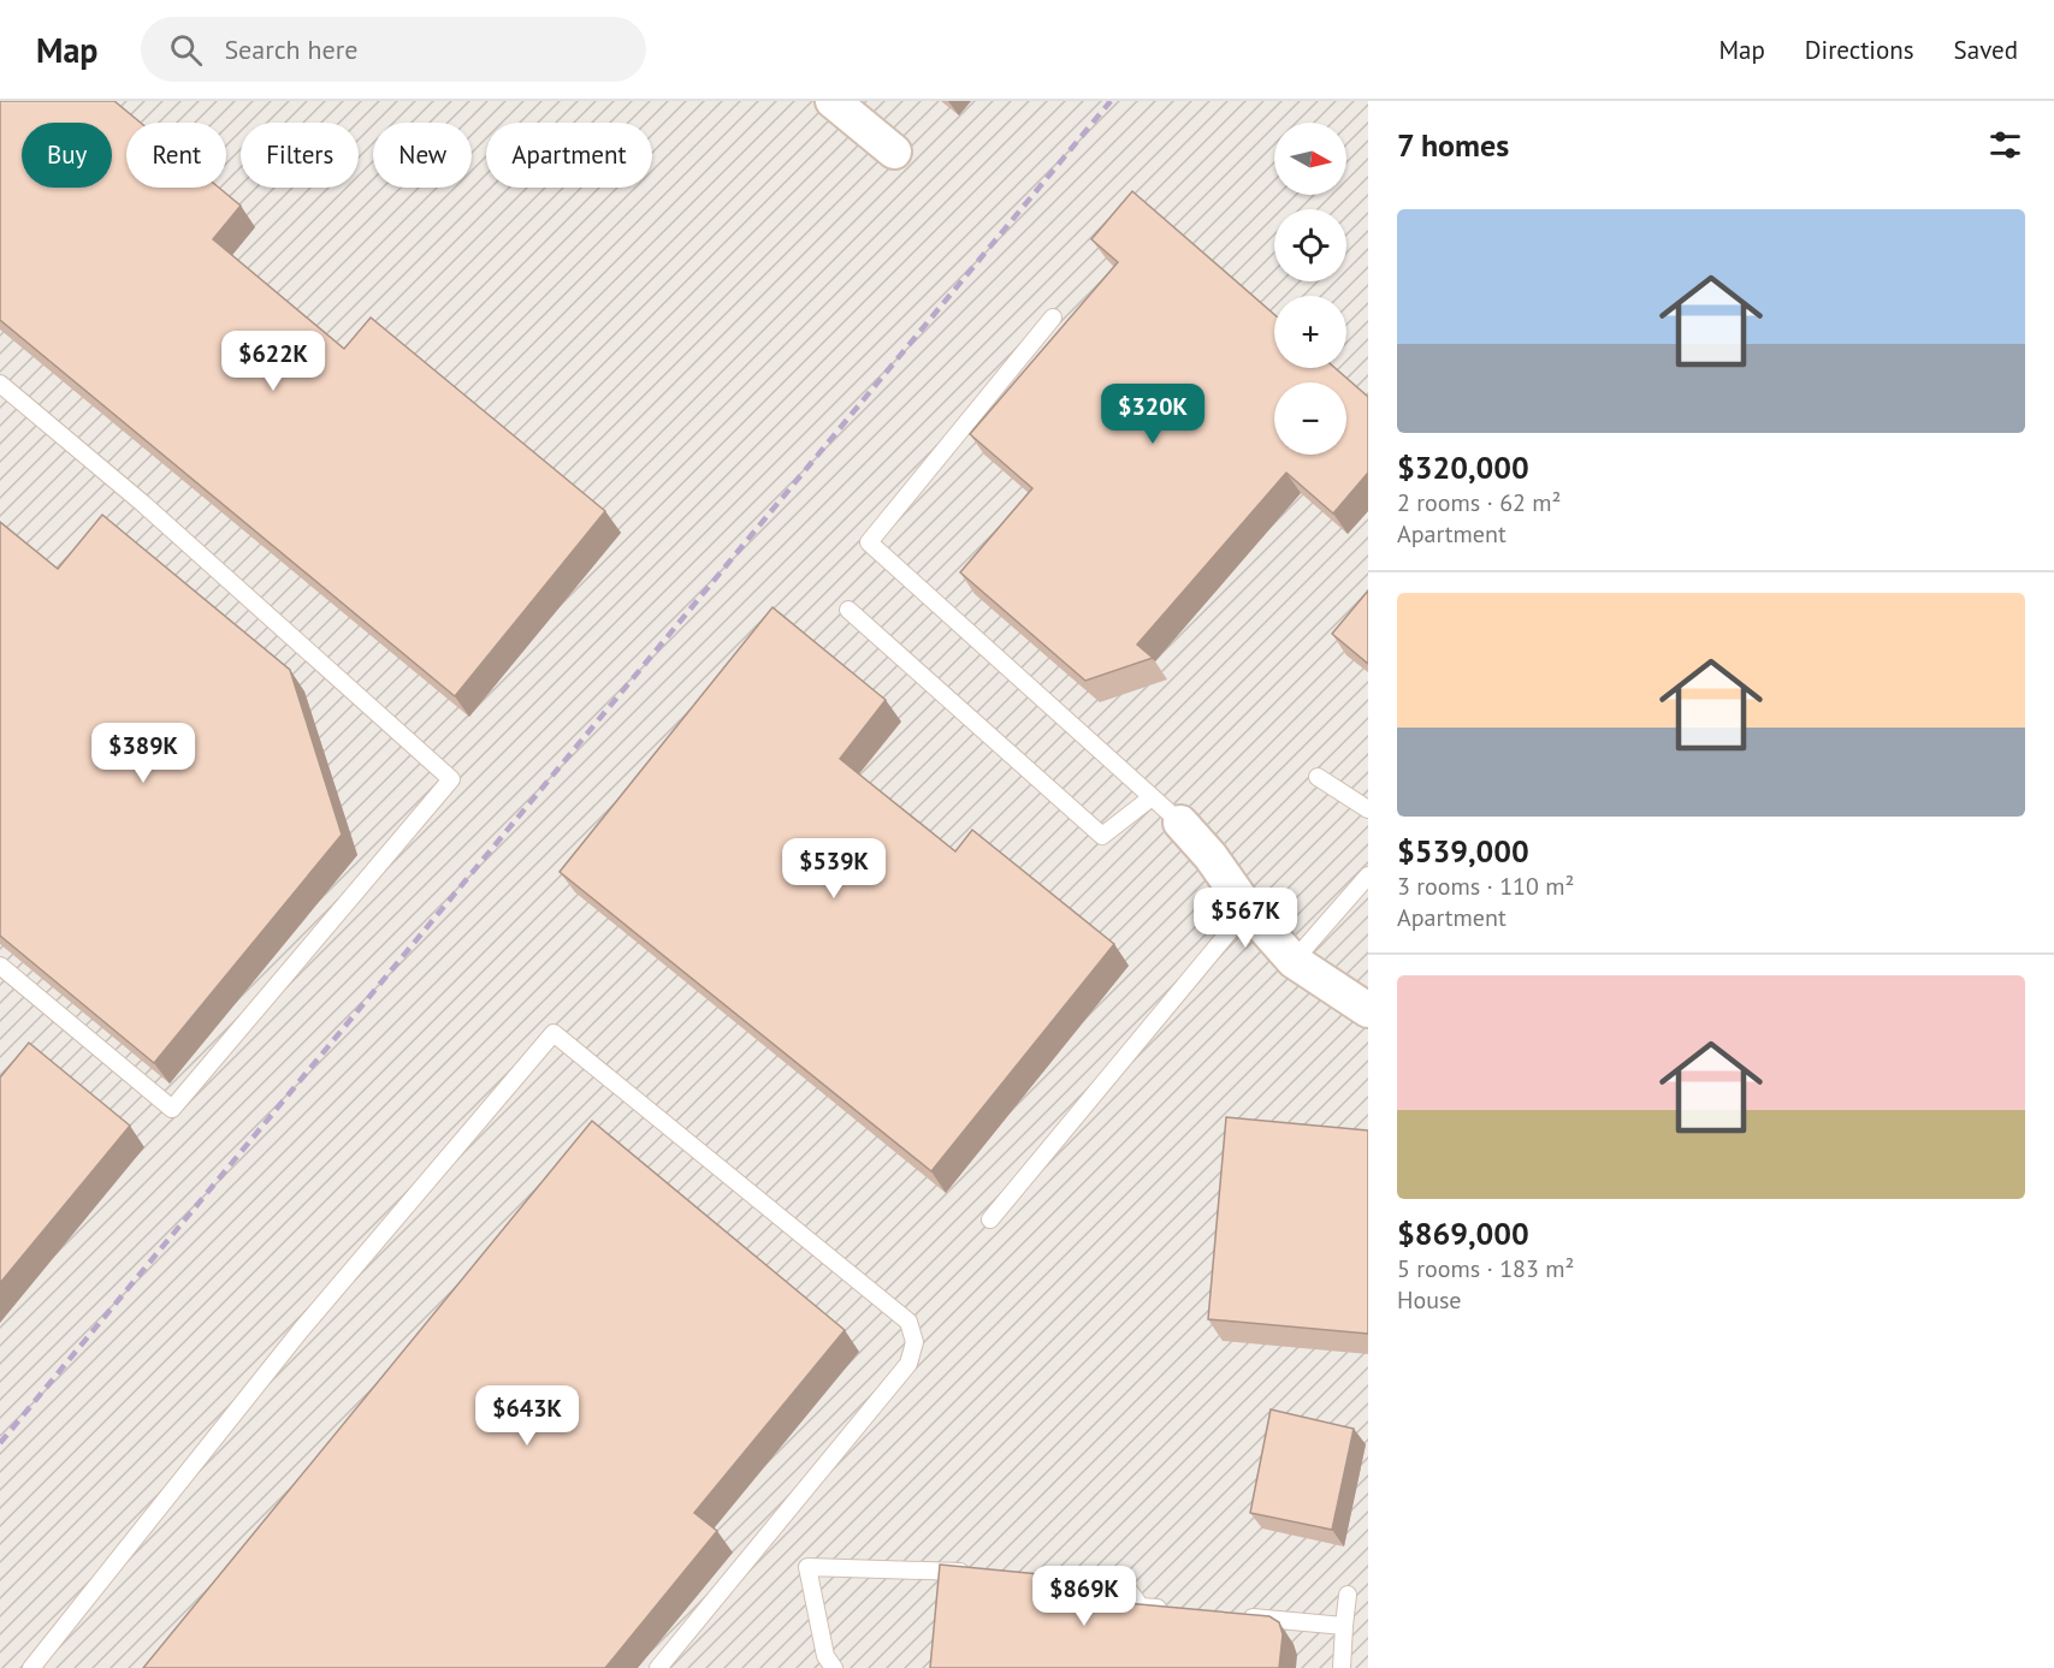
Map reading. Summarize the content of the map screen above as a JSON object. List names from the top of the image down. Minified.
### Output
{"north":"right","page":{"header":"Map","search":"Search here","nav":["Map","Directions","Saved"],"heading":"7 homes","map_buttons":["+","−"],"chip":["Buy","Rent","Filters","New","Apartment"],"list":[{"name":"$320,000","note":"2 rooms · 62 m² · Apartment"},{"name":"$539,000","note":"3 rooms · 110 m² · Apartment"},{"name":"$869,000","note":"5 rooms · 183 m² · House"}],"price":["$622K","$320K","$389K","$539K","$567K","$643K","$869K"]}}
